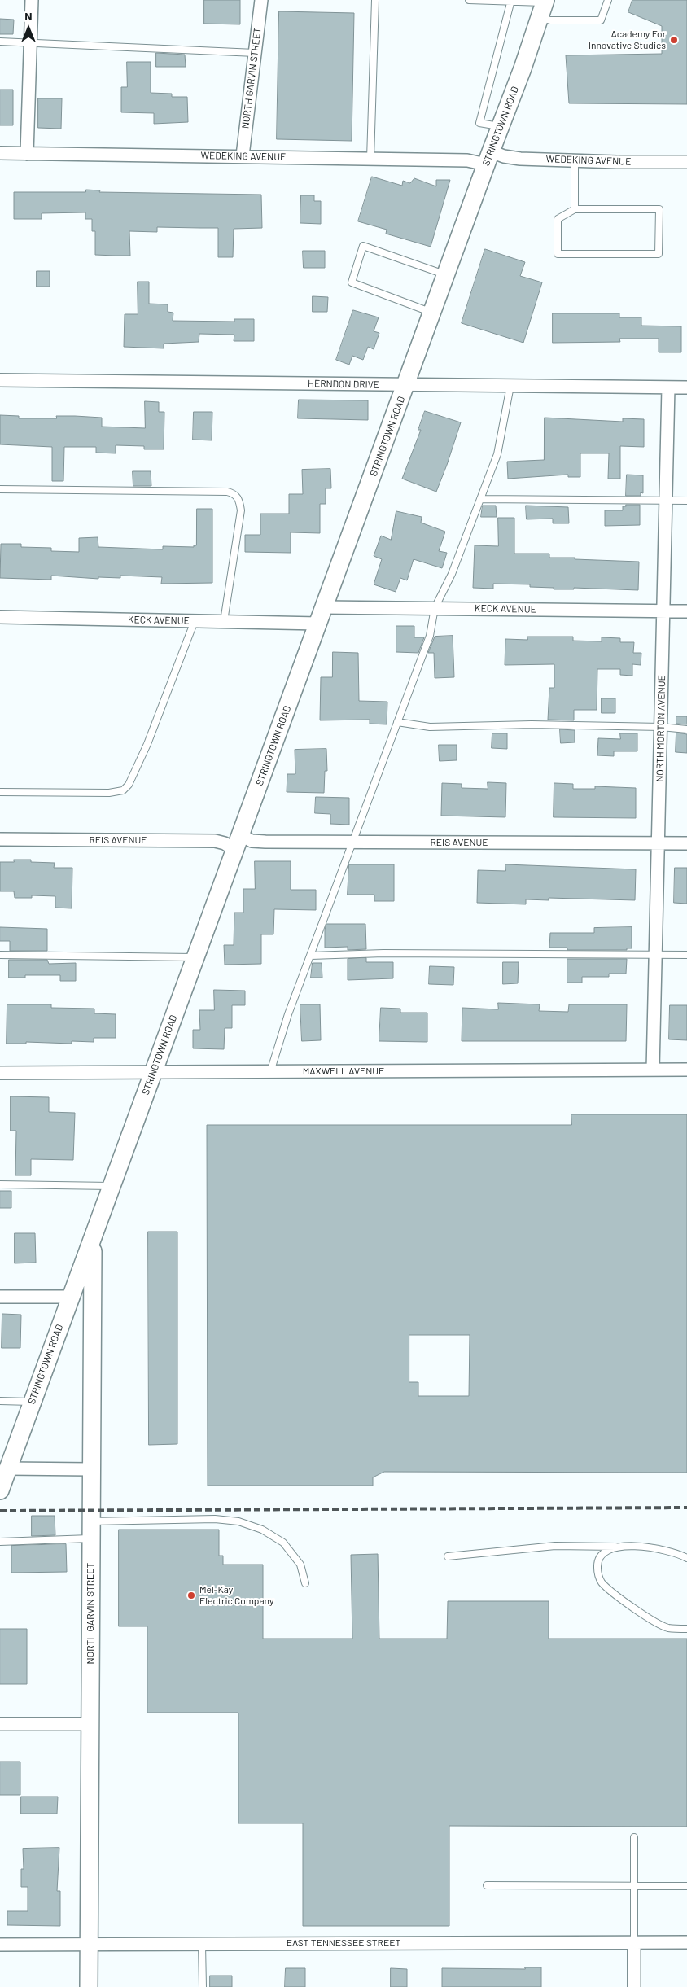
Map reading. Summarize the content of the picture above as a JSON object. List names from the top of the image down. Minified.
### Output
{"streets":{"main road":["NORTH GARVIN STREET","STRINGTOWN ROAD"],"street":["WEDEKING AVENUE","HERNDON DRIVE","KECK AVENUE","NORTH MORTON AVENUE","REIS AVENUE","MAXWELL AVENUE","EAST TENNESSEE STREET"]},"crossings":[["NORTH GARVIN STREET","STRINGTOWN ROAD"],["NORTH GARVIN STREET","WEDEKING AVENUE"],["NORTH GARVIN STREET","EAST TENNESSEE STREET"],["STRINGTOWN ROAD","WEDEKING AVENUE"],["STRINGTOWN ROAD","HERNDON DRIVE"],["STRINGTOWN ROAD","KECK AVENUE"],["STRINGTOWN ROAD","REIS AVENUE"],["STRINGTOWN ROAD","MAXWELL AVENUE"],["HERNDON DRIVE","NORTH MORTON AVENUE"],["KECK AVENUE","NORTH MORTON AVENUE"],["NORTH MORTON AVENUE","REIS AVENUE"],["NORTH MORTON AVENUE","MAXWELL AVENUE"]],"places":["Academy For Innovative Studies","Mel-Kay Electric Company"],"north":"top"}
